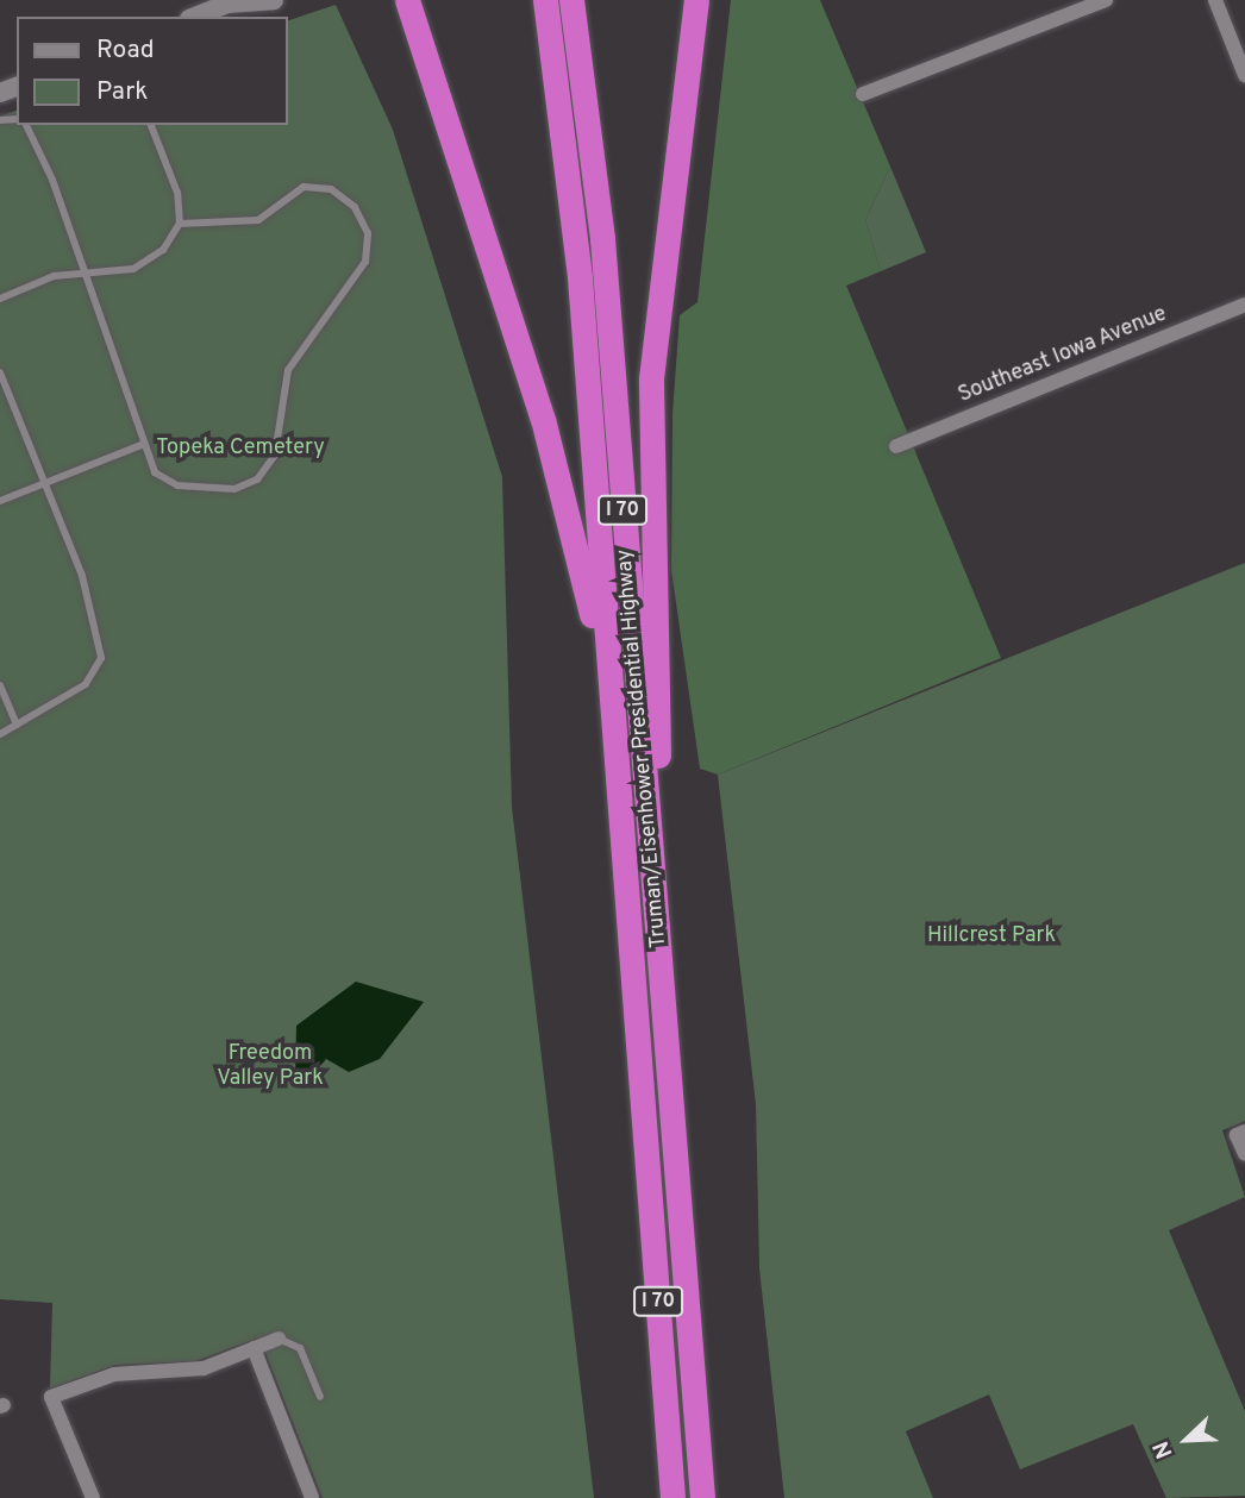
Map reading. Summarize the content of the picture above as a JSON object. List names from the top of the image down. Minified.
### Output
{"streets":{"highway":["I 70","Truman/Eisenhower Presidential Highway"],"street":["Southeast Iowa Avenue"]},"parks":["Topeka Cemetery","Hillcrest Park","Freedom Valley Park"],"legend":["Road","Park"],"north":"bottom left"}
